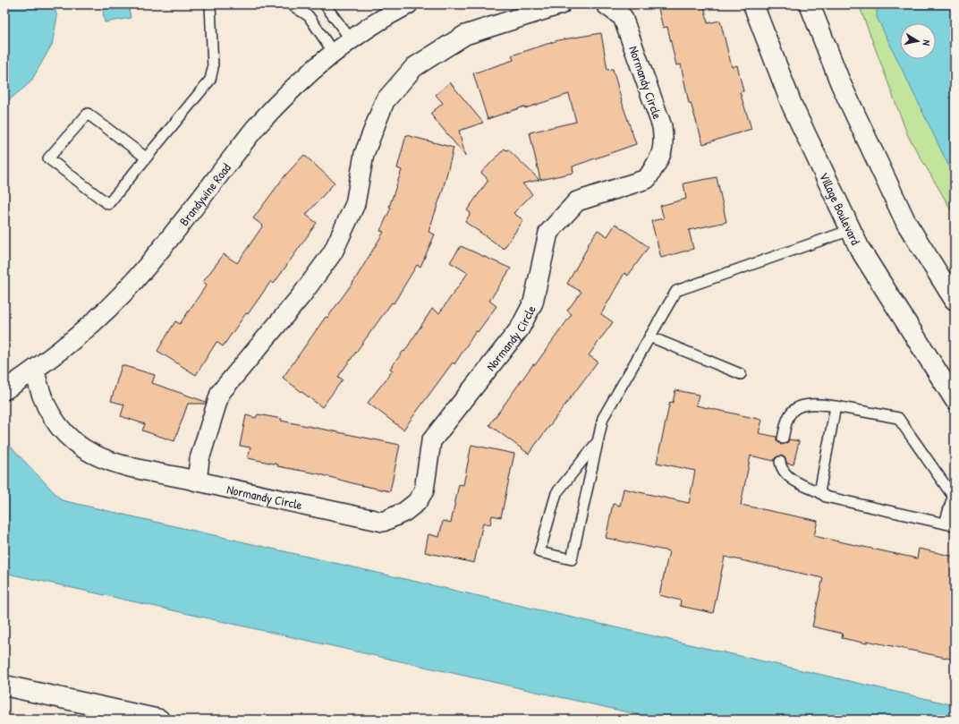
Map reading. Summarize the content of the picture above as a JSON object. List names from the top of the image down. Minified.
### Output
{"streets":{"main road":["Village Boulevard"],"street":["Normandy Circle","Brandywine Road"]},"crossings":[["Normandy Circle","Brandywine Road"]],"north":"right"}
